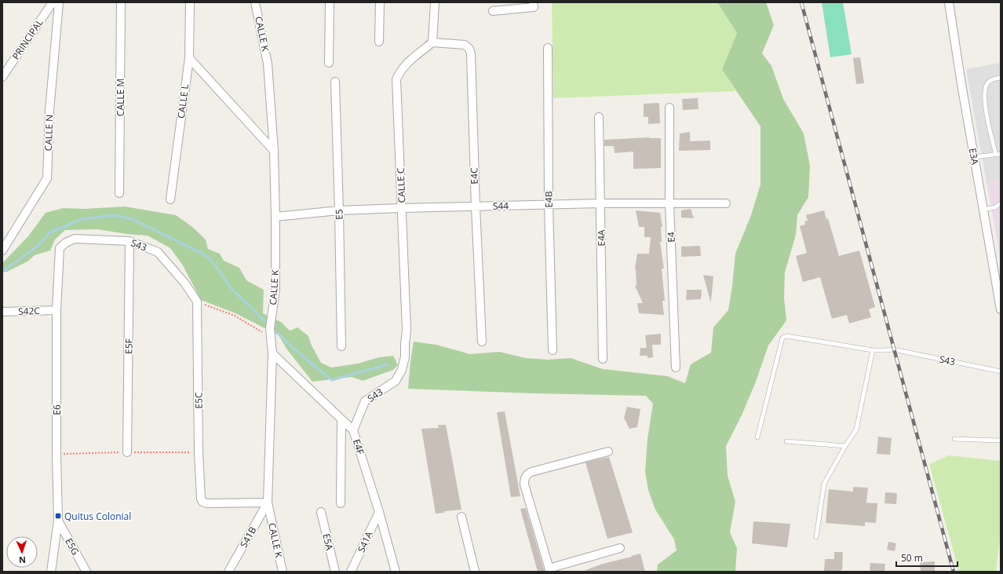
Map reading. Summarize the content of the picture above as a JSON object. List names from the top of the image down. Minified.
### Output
{"streets":{"street":["CALLE K","PRINCIPAL","CALLE M","CALLE L","CALLE N","E3A","E4C","CALLE C","E4B","S44","E5","E4","E4A","S43","S42C","E5F","E5C","E6","E4F","S41B","E5A","S41A","E5G"]},"crossings":[["CALLE K","S44"],["CALLE K","E5C"],["CALLE K","E4F"],["CALLE K","S41B"],["E4C","CALLE C"],["E4C","S44"],["CALLE C","S44"],["CALLE C","S43"],["E4B","S44"],["S44","E5"],["S44","E4"],["S44","E4A"],["S43","E5F"],["S43","E5C"],["S43","E6"],["S43","E4F"],["S42C","E6"],["E5C","S41B"],["E6","E5G"],["E4F","S41A"]],"places":{"transit":["Quitus Colonial"]},"scale_bar":"50 m","north":"bottom"}
